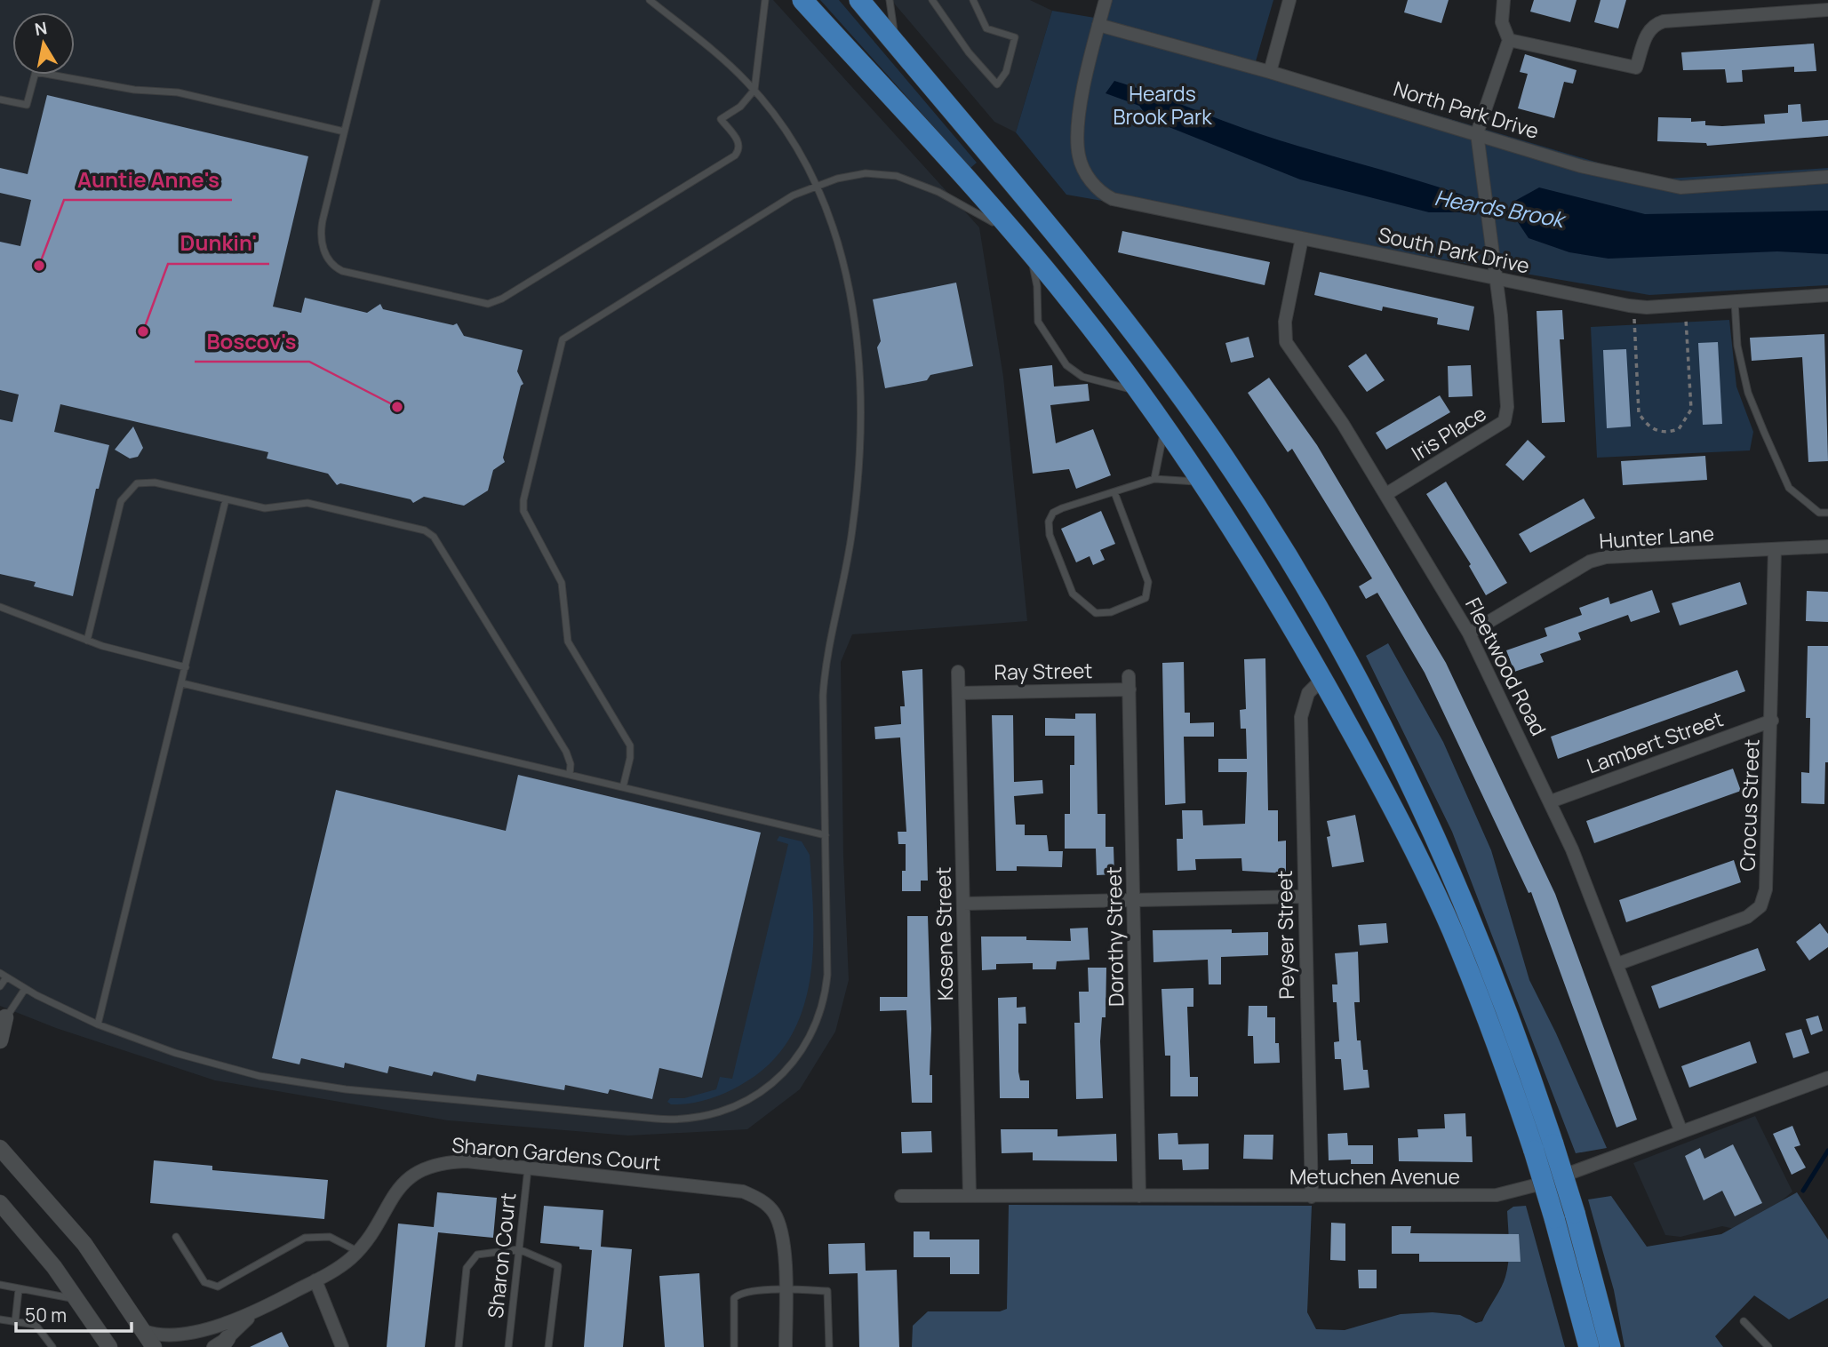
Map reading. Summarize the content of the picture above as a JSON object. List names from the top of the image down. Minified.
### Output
{"streets":{"street":["North Park Drive","South Park Drive","Iris Place","Hunter Lane","Fleetwood Road","Ray Street","Lambert Street","Crocus Street","Kosene Street","Peyser Street","Dorothy Street","Sharon Gardens Court","Metuchen Avenue"],"lane":["Sharon Court"]},"crossings":[["North Park Drive","South Park Drive"],["South Park Drive","Iris Place"],["South Park Drive","Fleetwood Road"],["Iris Place","Fleetwood Road"],["Hunter Lane","Fleetwood Road"],["Hunter Lane","Crocus Street"],["Fleetwood Road","Lambert Street"],["Fleetwood Road","Crocus Street"],["Fleetwood Road","Metuchen Avenue"],["Ray Street","Kosene Street"],["Ray Street","Dorothy Street"],["Lambert Street","Crocus Street"],["Kosene Street","Metuchen Avenue"],["Peyser Street","Metuchen Avenue"],["Dorothy Street","Metuchen Avenue"],["Sharon Gardens Court","Sharon Court"]],"water":["Heards Brook"],"parks":["Heards Brook Park"],"places":["Auntie Anne's","Dunkin'","Boscov's"],"scale_bar":"50 m","north":"top"}
